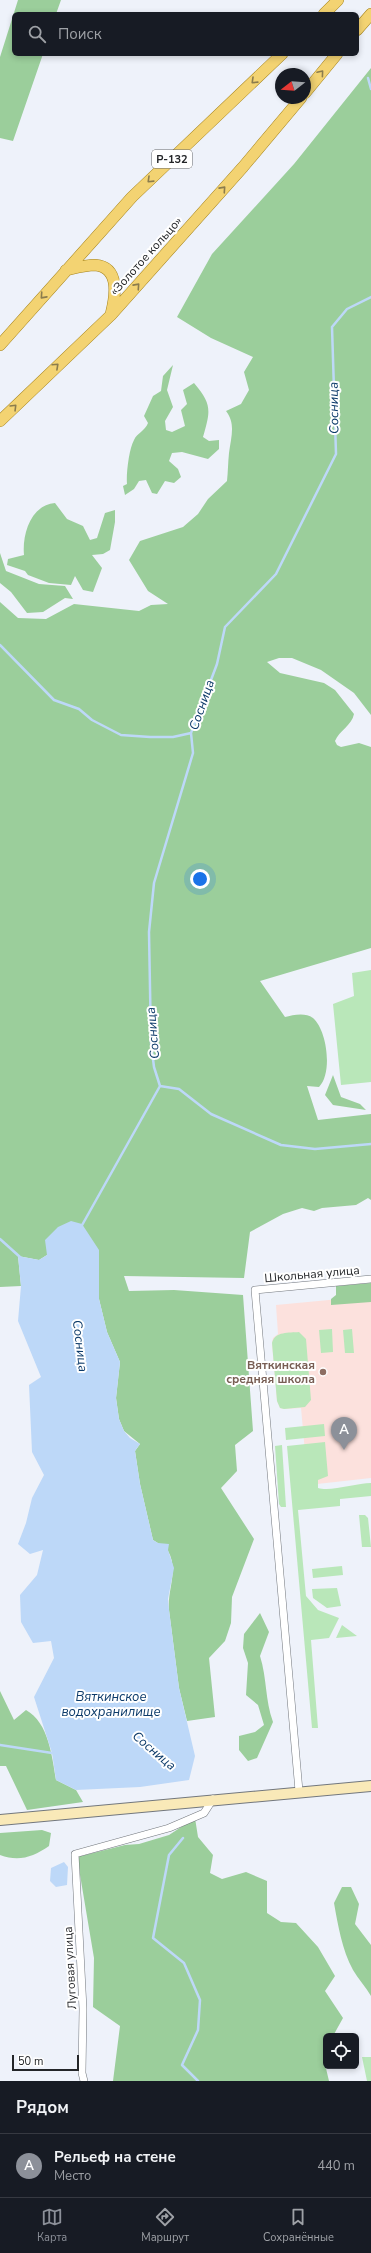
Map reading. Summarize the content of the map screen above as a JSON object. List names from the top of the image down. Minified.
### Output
{"streets":{"main road":["Р-132","«Золотое кольцо»"],"street":["Школьная улица","Луговая улица"]},"water":["Сосница","Вяткинское водохранилище"],"places":["Вяткинская средняя школа"],"scale_bar":"50 m","north":"left","page":{"search":"Поиск","pins":"A","scale":"50 m","heading":"Рядом","list":[{"mark":"A","name":"Рельеф на стене","note":"Место","value":"440 m"}],"nav":["Карта","Маршрут","Сохранённые"]}}
